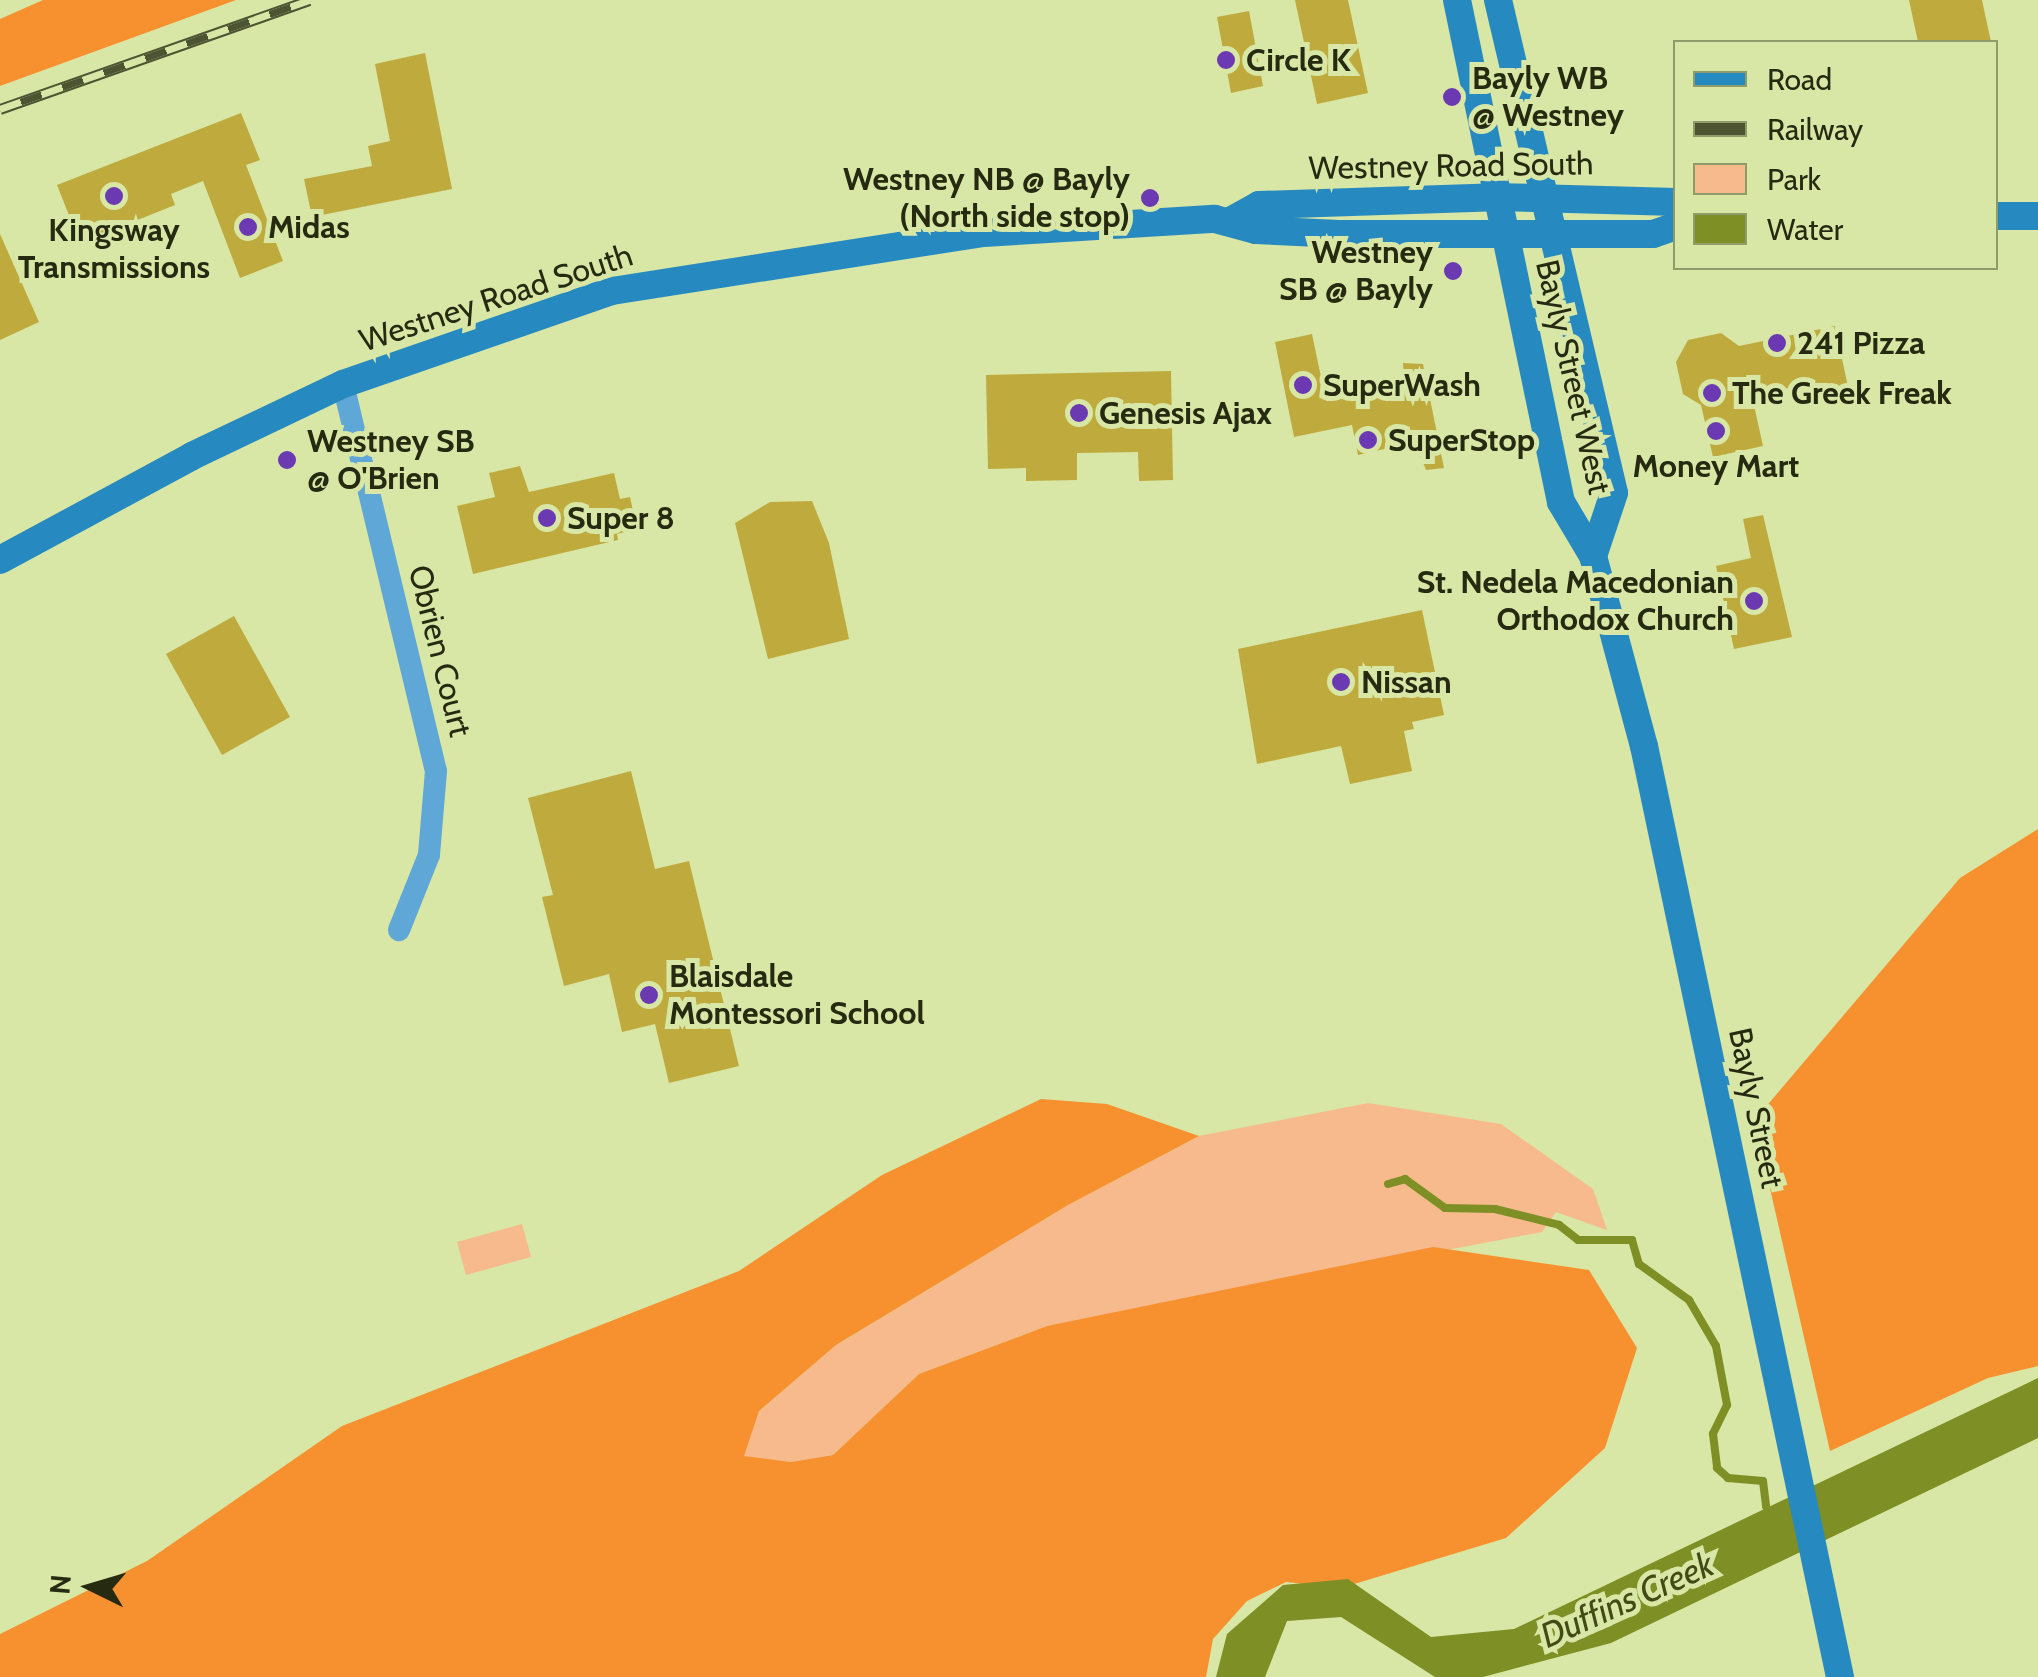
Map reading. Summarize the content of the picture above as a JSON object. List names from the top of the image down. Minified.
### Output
{"streets":{"main road":["Westney Road South","Bayly Street West","Bayly Street"],"street":["Obrien Court"]},"crossings":[["Westney Road South","Bayly Street West"],["Westney Road South","Obrien Court"],["Bayly Street West","Bayly Street"]],"water":["Duffins Creek"],"places":["Circle K","Bayly WB @ Westney","Kingsway Transmissions","Westney NB @ Bayly (North side stop)","Midas","Westney SB @ Bayly","241 Pizza","SuperWash","The Greek Freak","Genesis Ajax","Money Mart","SuperStop","Westney SB @ O'Brien","Super 8","St. Nedela Macedonian Orthodox Church","Nissan","Blaisdale Montessori School"],"legend":["Road","Railway","Park","Water"],"north":"left"}
